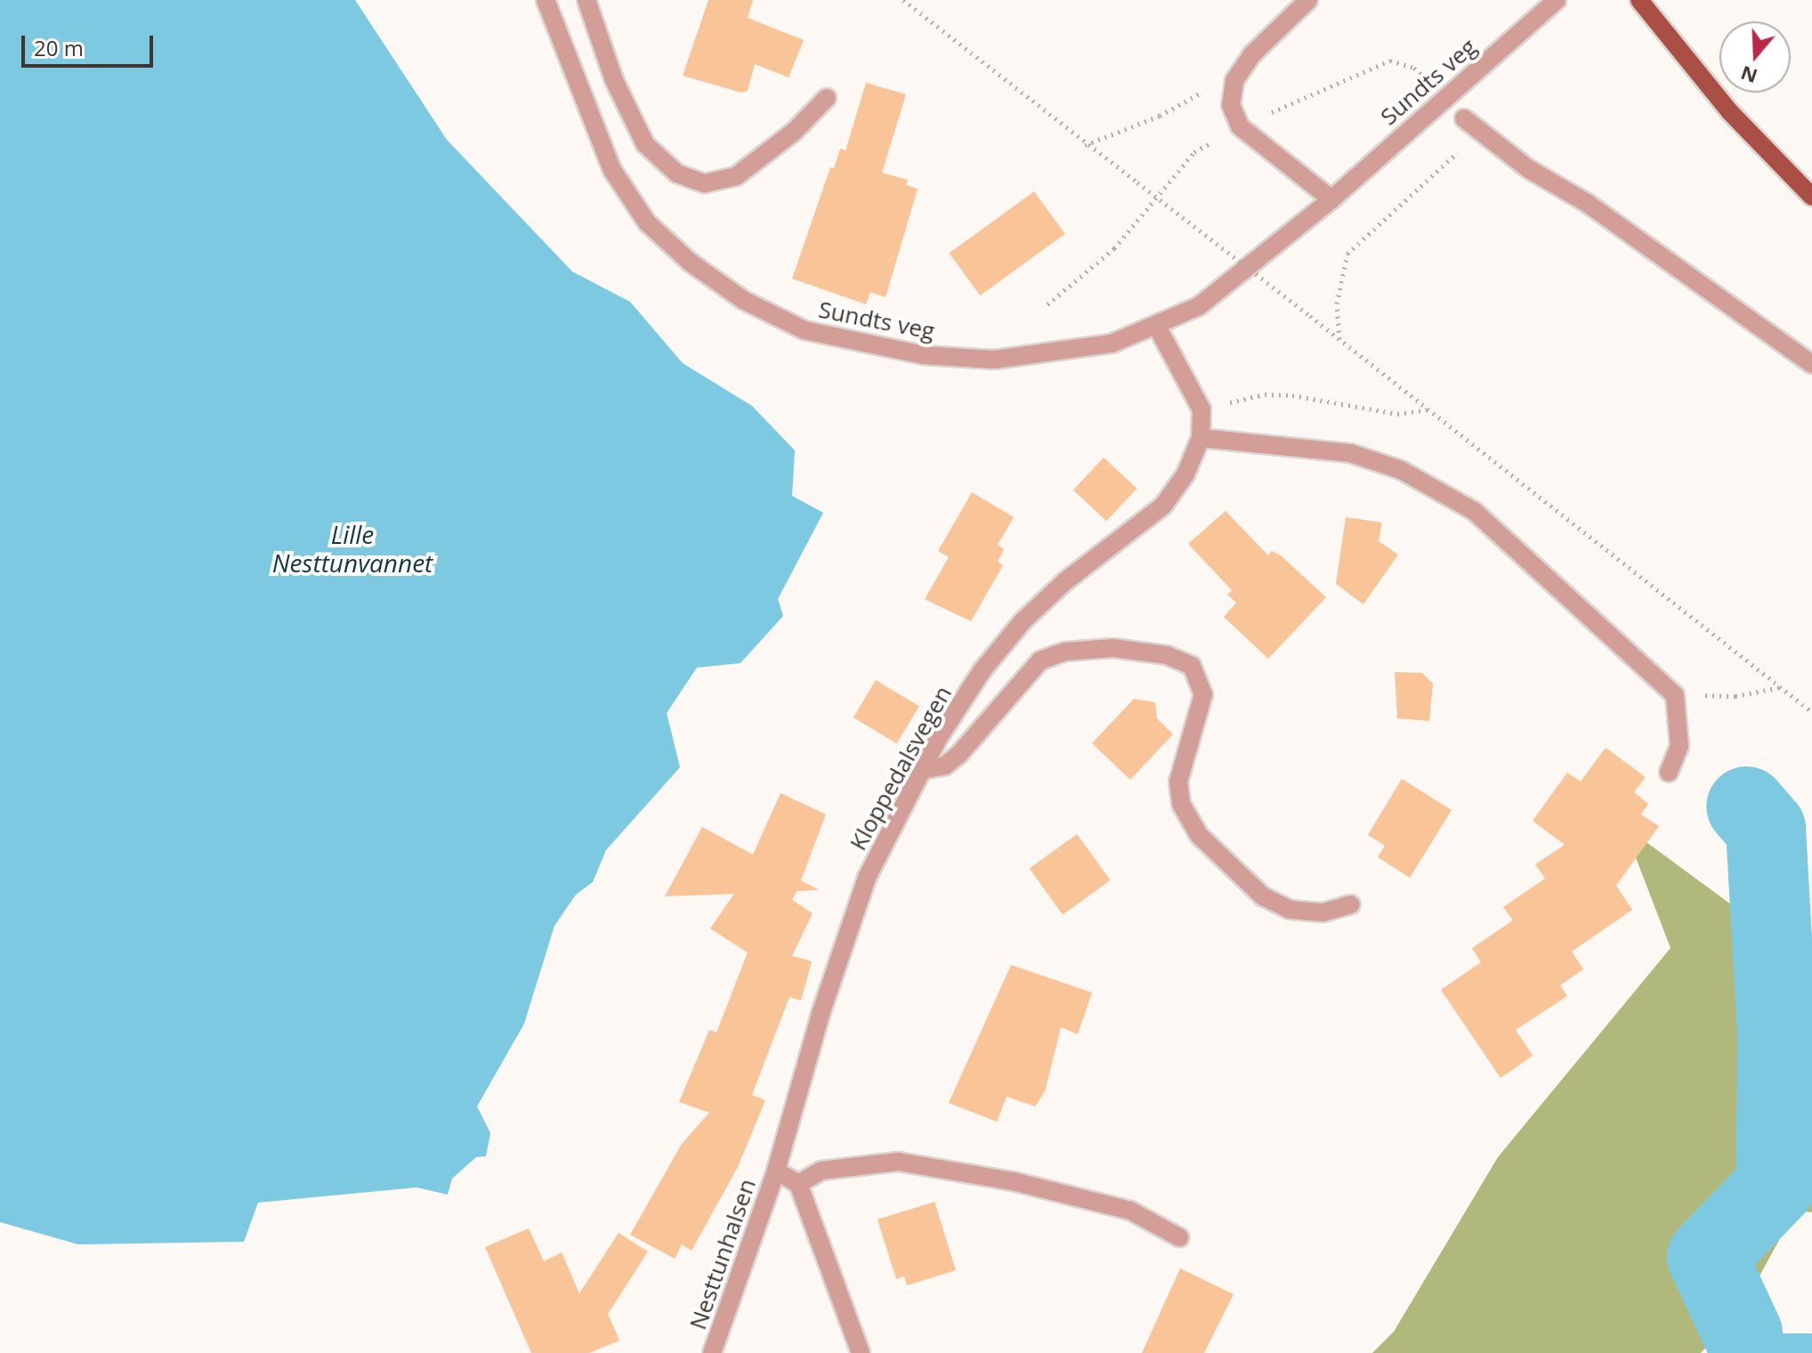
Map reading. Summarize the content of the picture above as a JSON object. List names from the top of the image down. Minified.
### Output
{"streets":{"street":["Sundts veg","Kloppedalsvegen","Nesttunhalsen"]},"crossings":[["Kloppedalsvegen","Nesttunhalsen"]],"water":["Lille Nesttunvannet"],"scale_bar":"20 m","north":"bottom"}
